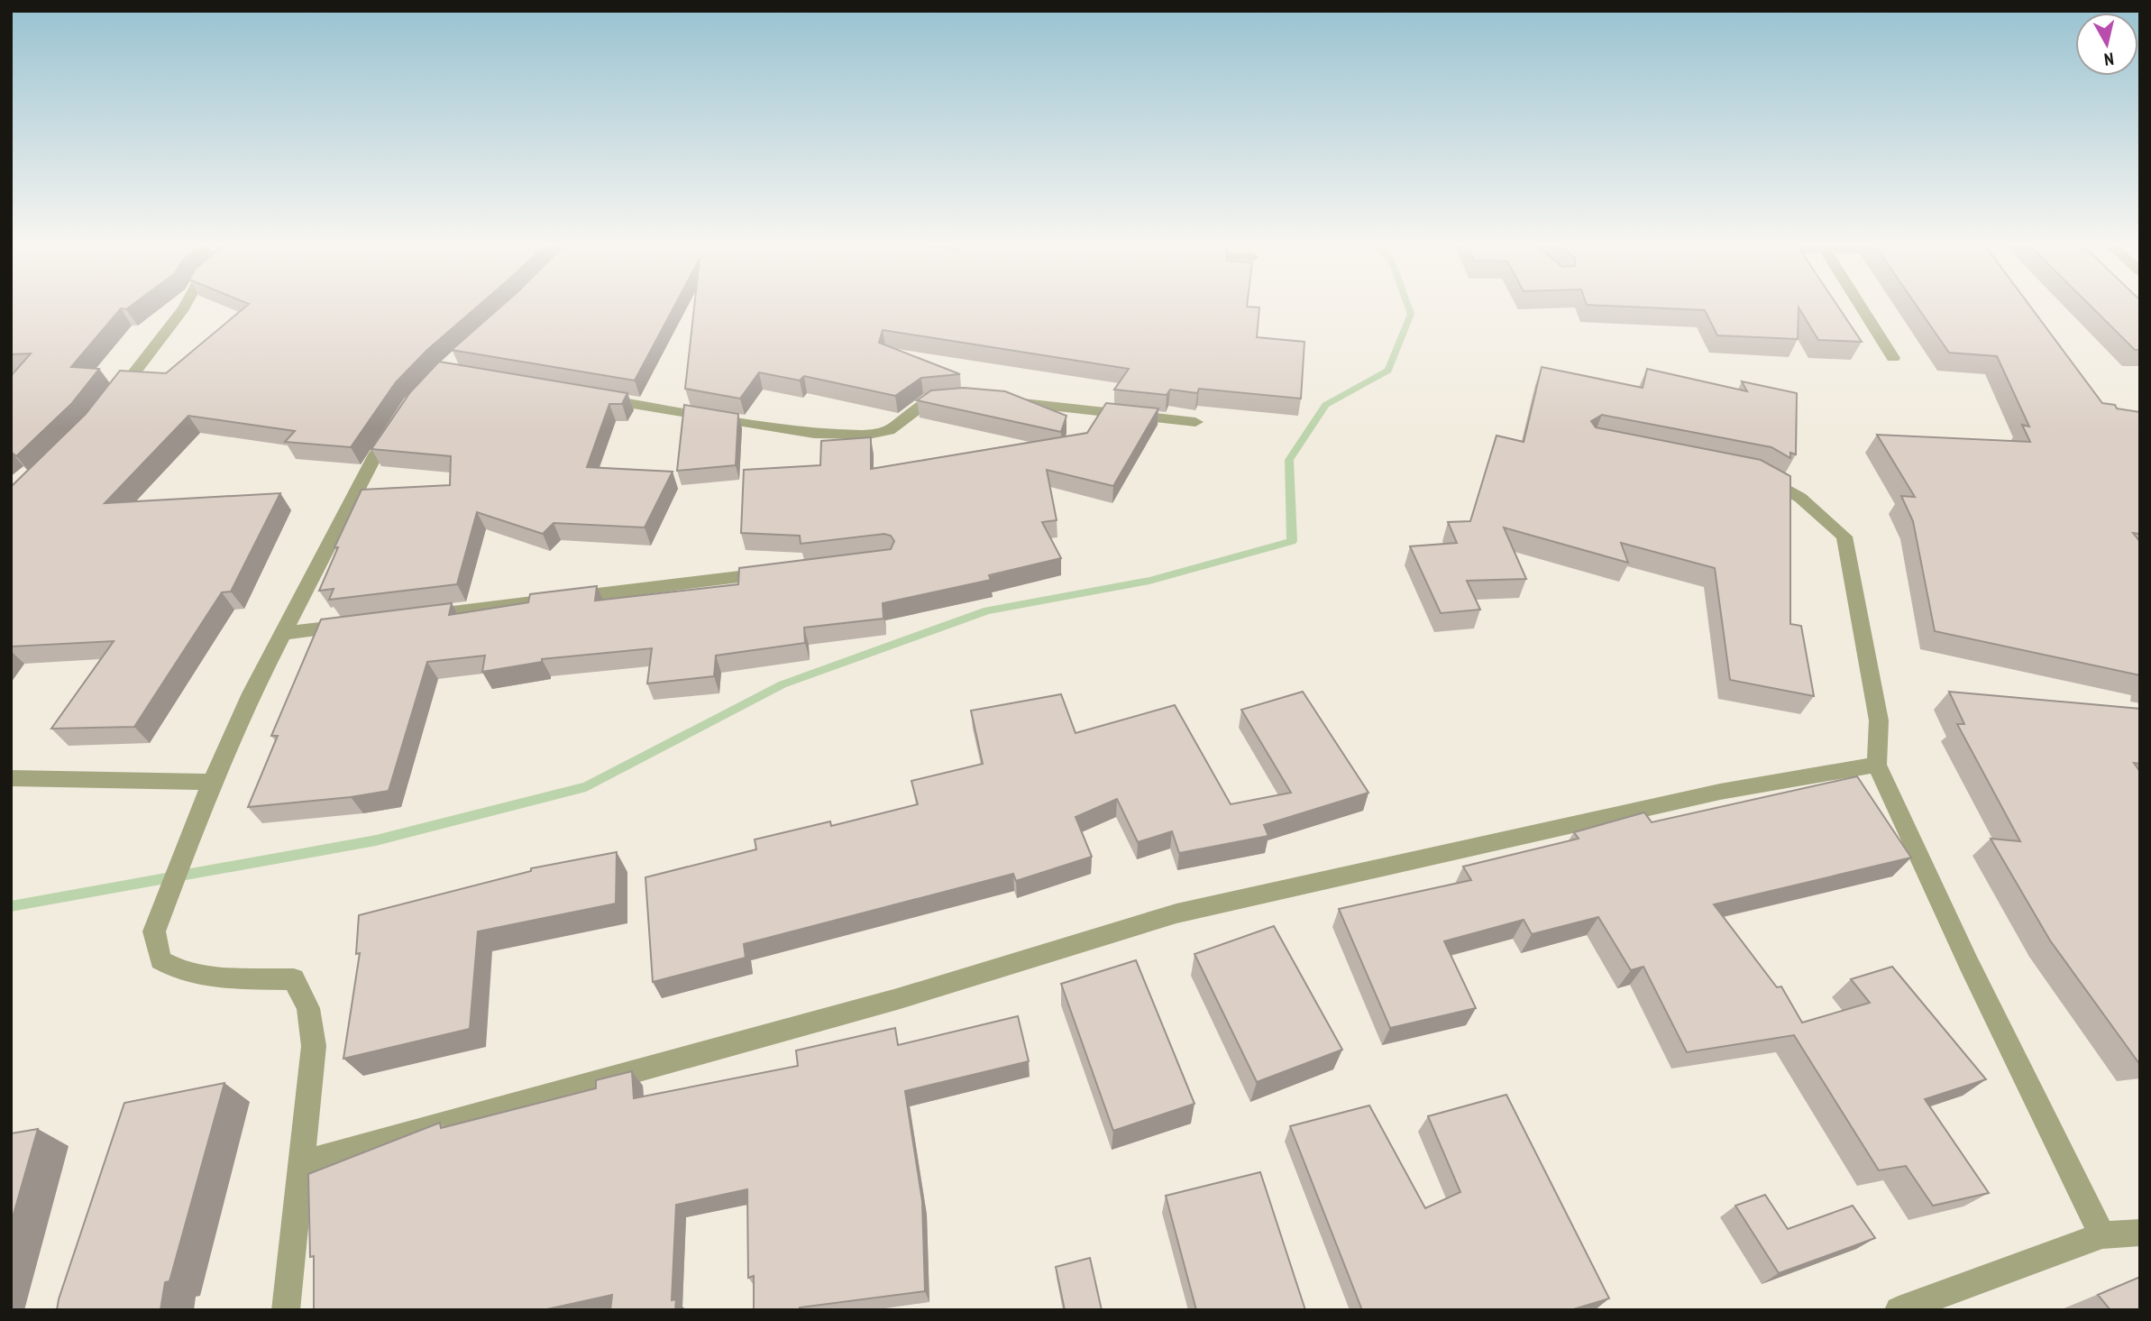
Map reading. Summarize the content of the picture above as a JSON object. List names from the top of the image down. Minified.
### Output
{"north":"bottom"}
